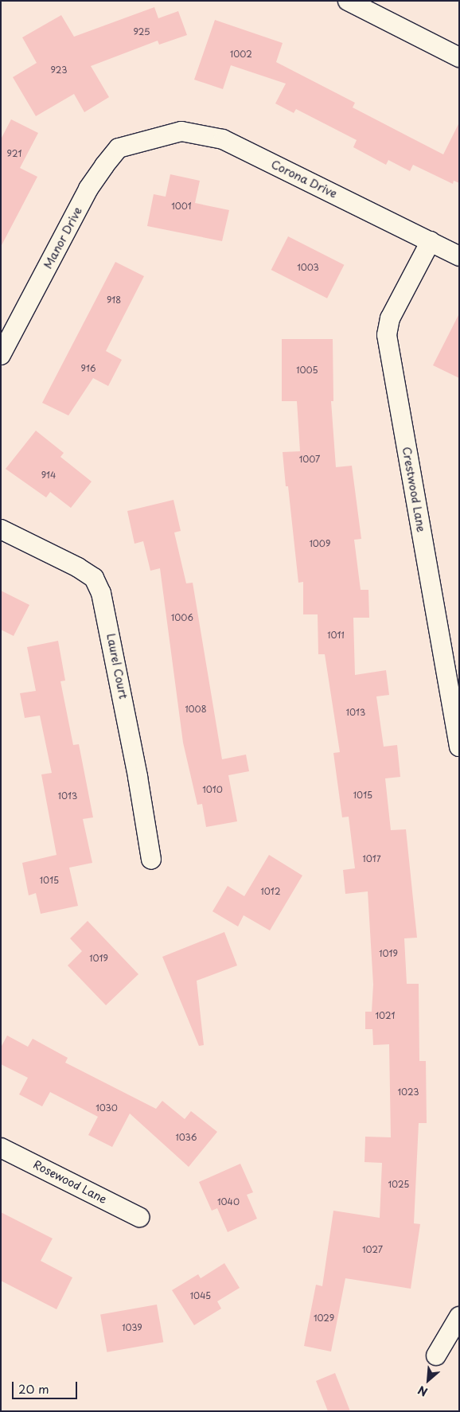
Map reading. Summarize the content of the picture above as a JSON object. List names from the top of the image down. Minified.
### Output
{"streets":{"street":["Corona Drive","Manor Drive","Crestwood Lane","Laurel Court","Rosewood Lane"]},"crossings":[["Corona Drive","Manor Drive"],["Corona Drive","Crestwood Lane"]],"house_numbers":["925","1002","923","921","1001","1003","918","916","1005","1007","914","1009","1006","1011","1008","1013","1010","1015","1013","1017","1015","1012","1019","1019","1021","1023","1030","1036","1025","1040","1027","1045","1029","1039"],"scale_bar":"20 m","north":"bottom left"}
